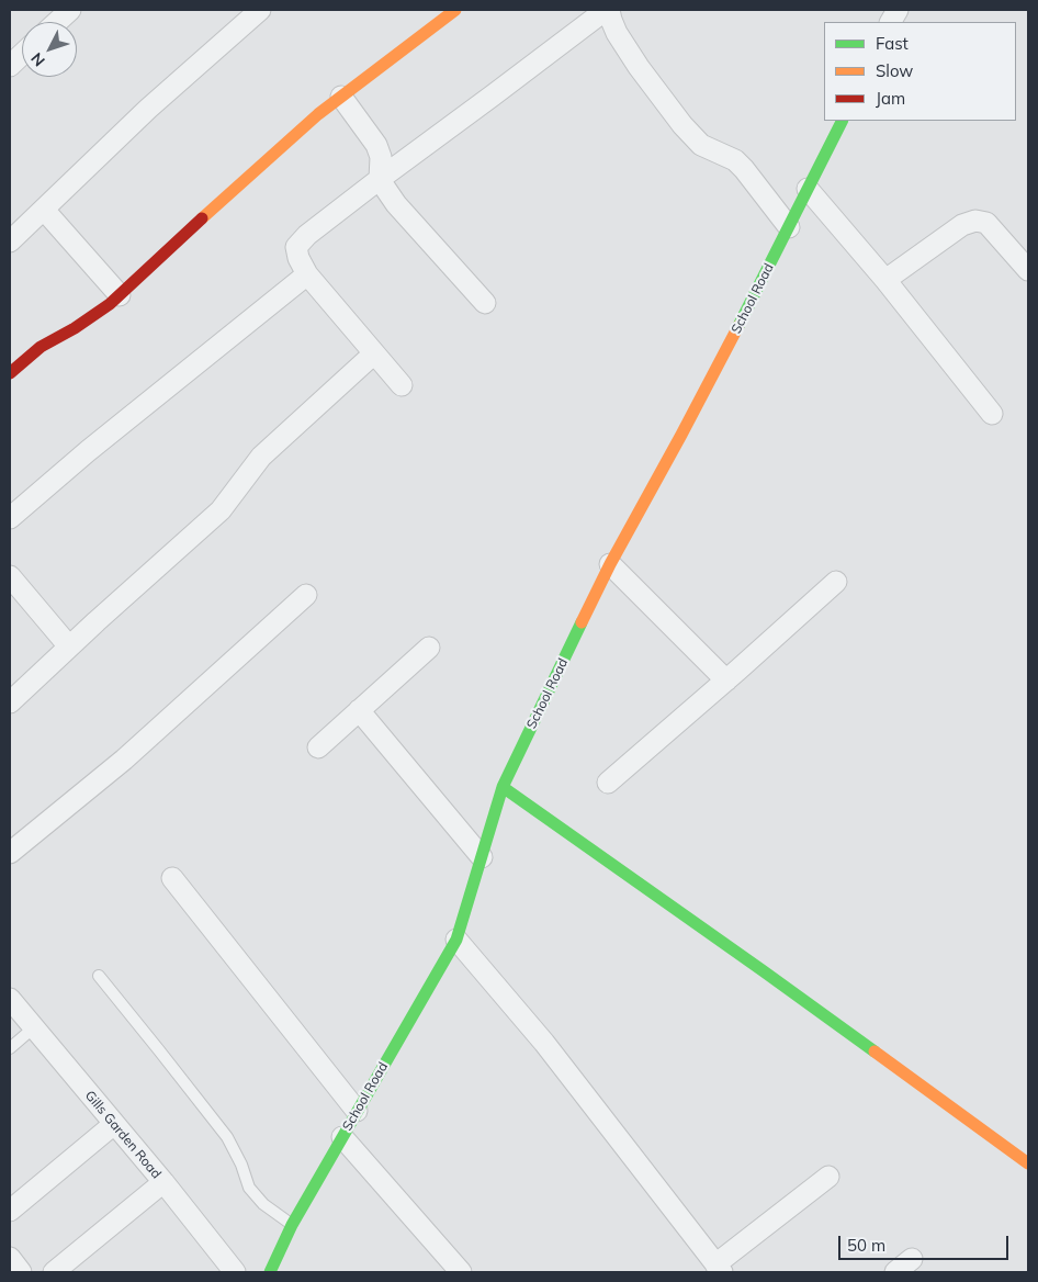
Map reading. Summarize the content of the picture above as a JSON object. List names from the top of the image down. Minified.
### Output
{"streets":{"street":["School Road","Gills Garden Road"]},"legend":["Fast","Slow","Jam"],"scale_bar":"50 m","north":"bottom left"}
